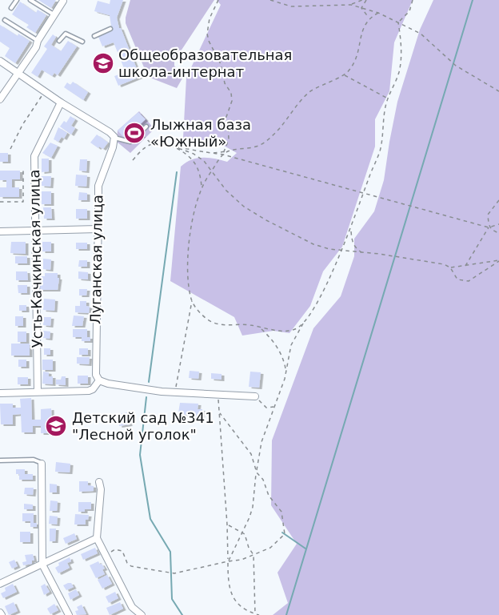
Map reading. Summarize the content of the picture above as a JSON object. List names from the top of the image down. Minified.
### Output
{"streets":{"street":["Усть-Качкинская улица","Луганская улица"]},"places":{"school or university":["Общеобразовательная школа-интернат","Детский сад №341 \"Лесной уголок\""],"sports":["Лыжная база «Южный»"]}}
